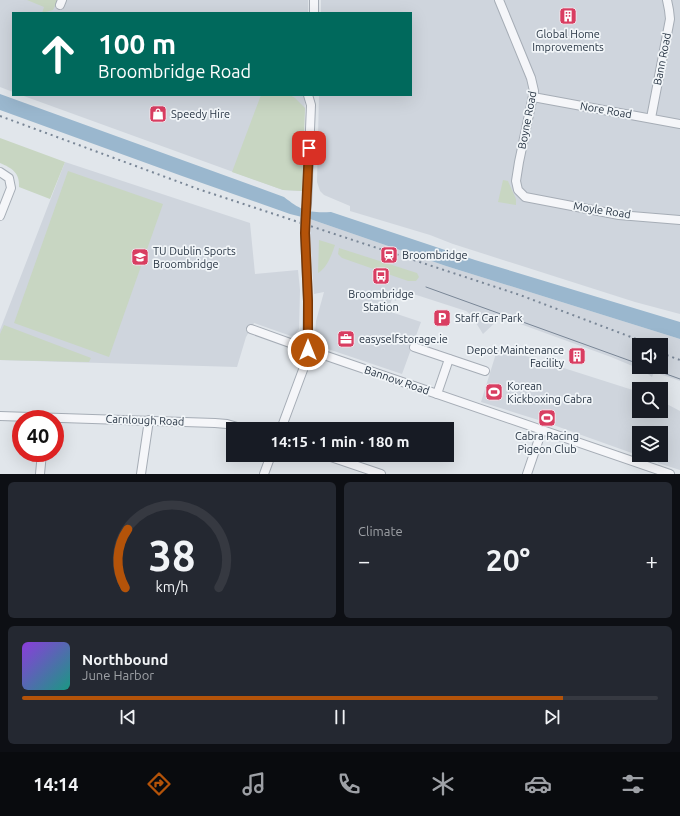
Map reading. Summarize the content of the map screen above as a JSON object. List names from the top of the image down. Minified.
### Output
{"streets":{"street":["Bann Road","Nore Road","Boyne Road","Moyle Road","Bannow Road","Carnlough Road"]},"crossings":[["Bann Road","Nore Road"],["Nore Road","Boyne Road"],["Boyne Road","Moyle Road"]],"places":{"building":["Global Home Improvements","Depot Maintenance Facility"],"shop":["Speedy Hire"],"station":["Broombridge"],"school or university":["TU Dublin Sports Broombridge"],"bus stop":["Broombridge Station"],"parking":["Staff Car Park"],"office":["easyselfstorage.ie"],"sports":["Korean Kickboxing Cabra","Cabra Racing Pigeon Club"]},"page":{"turn":["100 m","Broombridge Road"],"limit":"40","trip":"14:15 · 1 min · 180 m","tile":"Climate","heat":["−","20°","+"],"song":["Northbound","June Harbor"],"tabs":"14:14","gauge":["38","km/h"]}}
